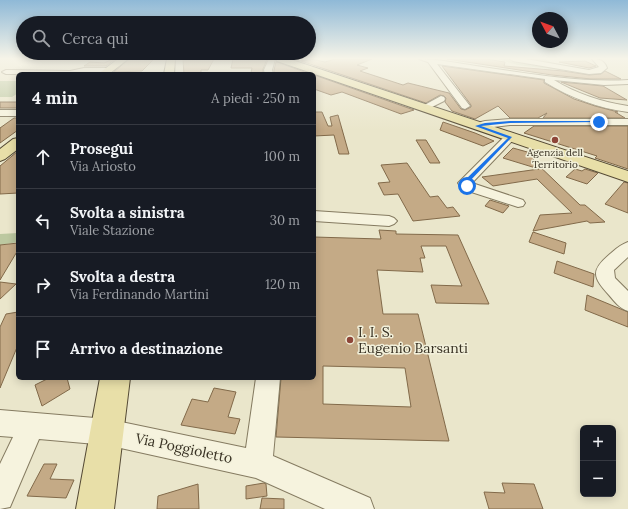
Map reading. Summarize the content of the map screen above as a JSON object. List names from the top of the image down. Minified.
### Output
{"streets":{"street":["Via Poggioletto"]},"places":["Agenzia dell Territorio","I. I. S. Eugenio Barsanti"],"north":"top left","page":{"search":"Cerca qui","heading":["4 min","A piedi · 250 m"],"list":[["Prosegui","Via Ariosto","100 m"],["Svolta a sinistra","Viale Stazione","30 m"],["Svolta a destra","Via Ferdinando Martini","120 m"],"Arrivo a destinazione"],"map_buttons":["+","−"]}}
